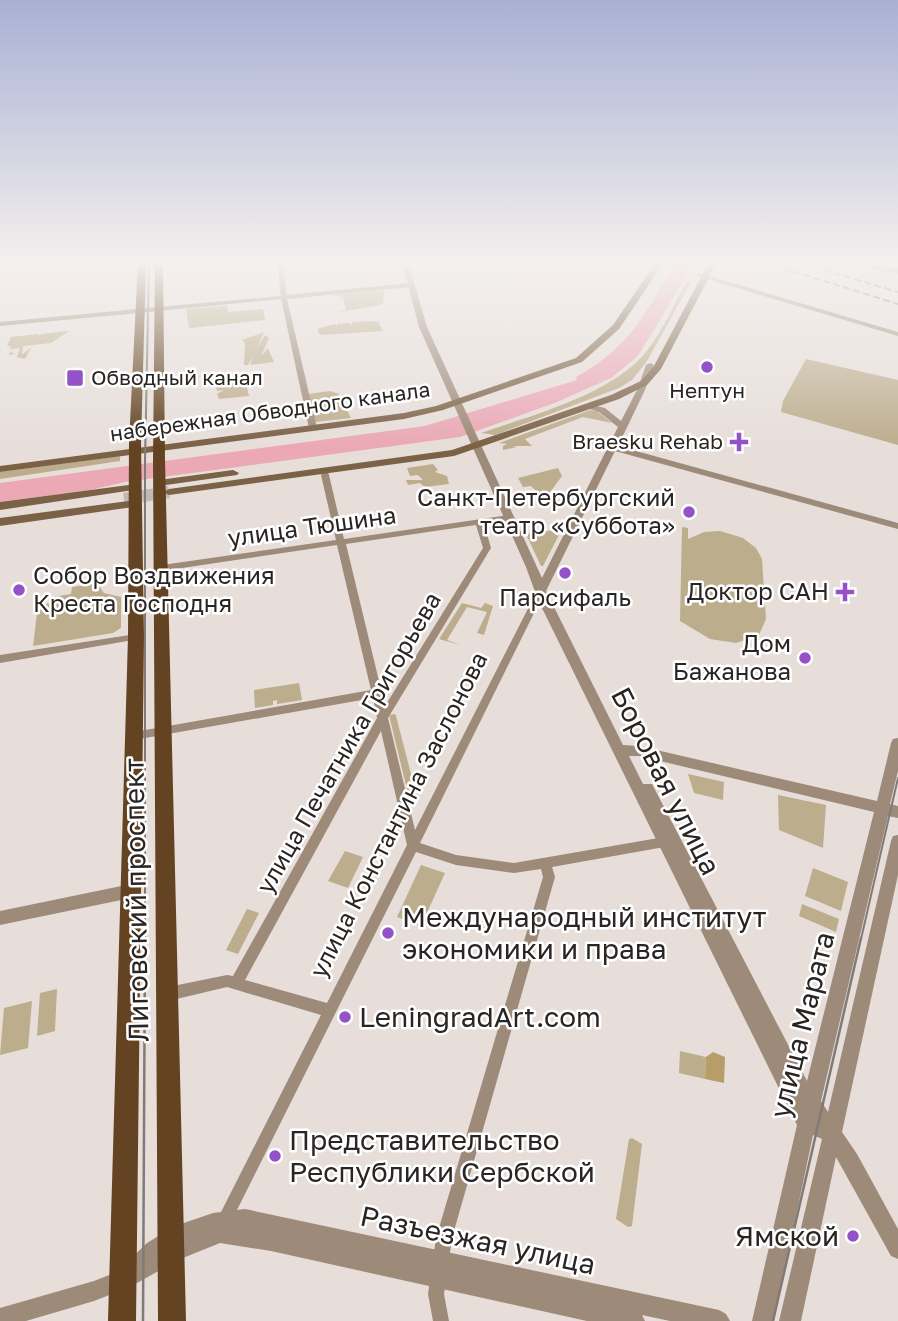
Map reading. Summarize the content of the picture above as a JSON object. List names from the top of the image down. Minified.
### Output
{"streets":{"main road":["набережная Обводного канала","Лиговский проспект"],"street":["улица Тюшина","улица Печатника Григорьева","Боровая улица","улица Константина Заслонова","улица Марата","Разъезжая улица"]},"crossings":[["набережная Обводного канала","Боровая улица"],["набережная Обводного канала","Лиговский проспект"],["улица Тюшина","улица Печатника Григорьева"],["улица Тюшина","Боровая улица"],["улица Тюшина","Лиговский проспект"],["Боровая улица","улица Константина Заслонова"],["Боровая улица","улица Марата"],["улица Константина Заслонова","Разъезжая улица"]],"places":{"other":["Нептун","Санкт-Петербургский театр «Суббота»","Парсифаль","Собор Воздвижения Креста Господня","Дом Бажанова","Международный институт экономики и права","LeningradArt.com","Представительство Республики Сербской","Ямской"],"transit":["Обводный канал"],"health":["Braesku Rehab","Доктор САН"]}}
